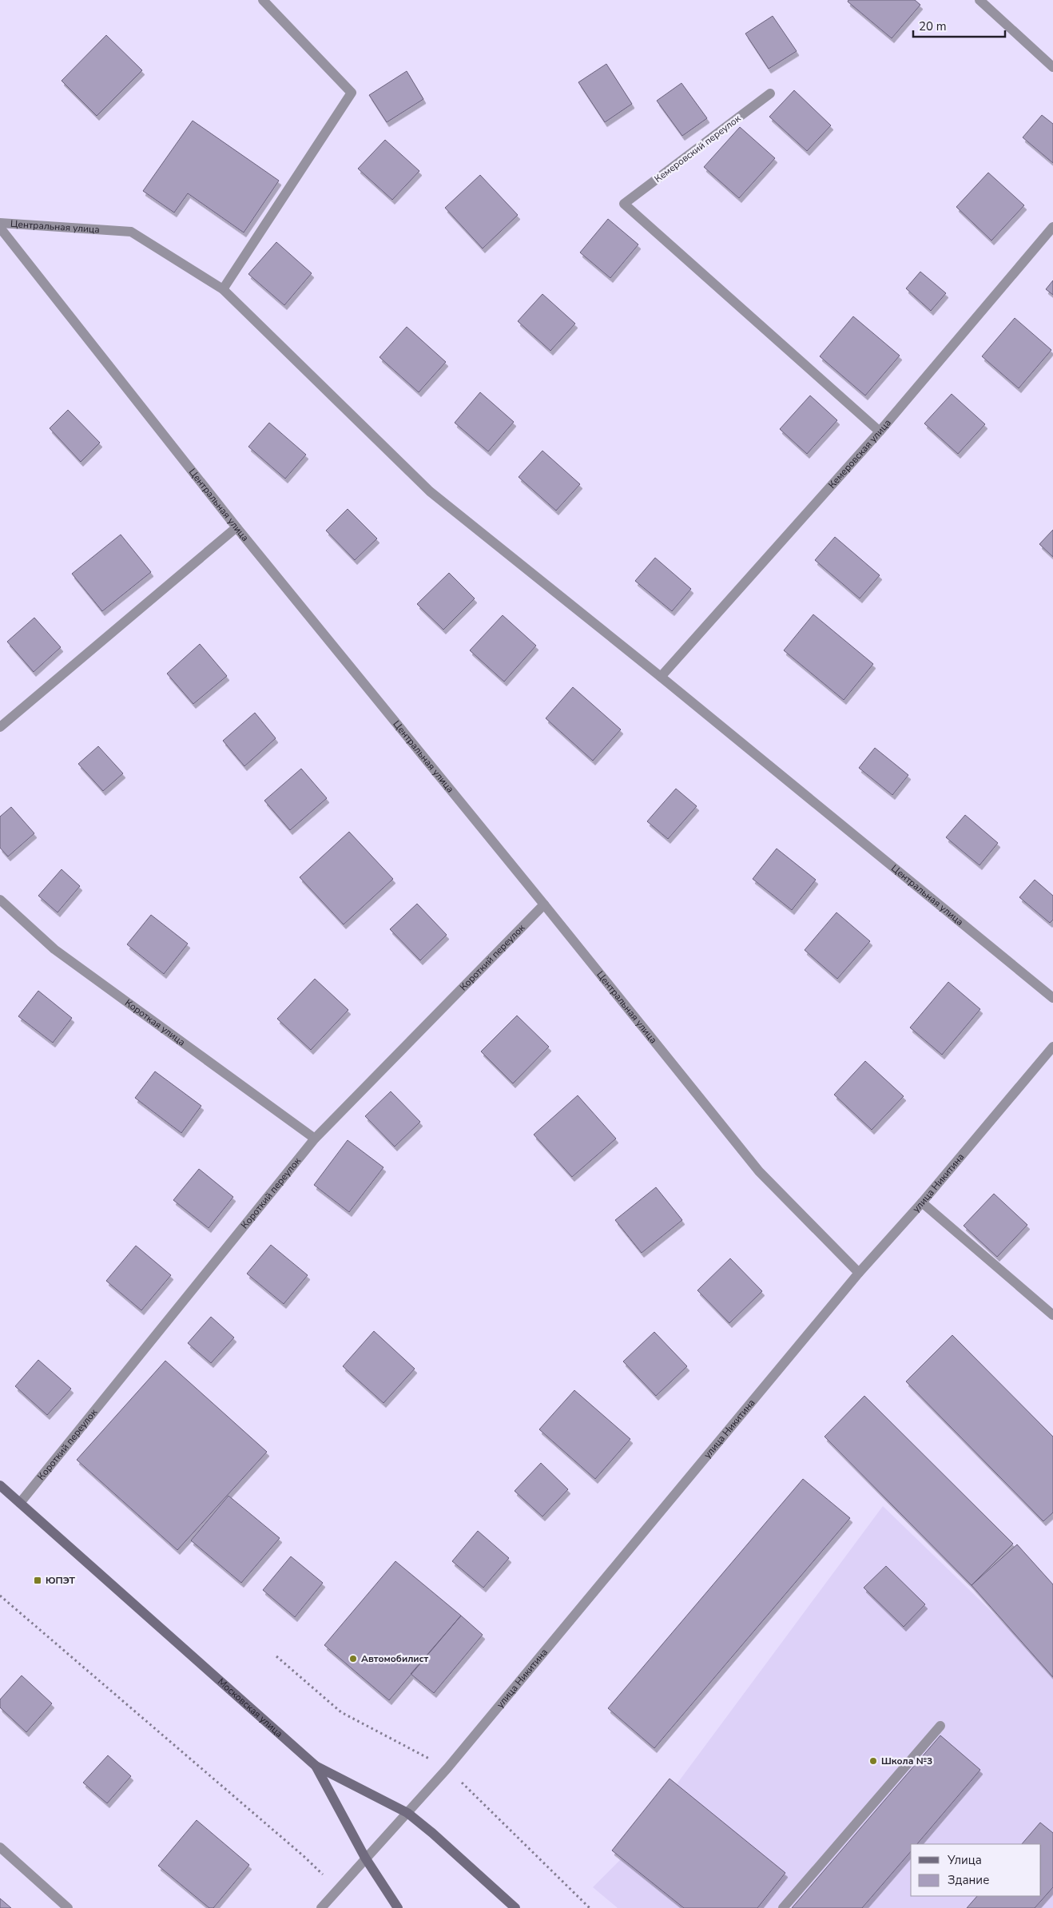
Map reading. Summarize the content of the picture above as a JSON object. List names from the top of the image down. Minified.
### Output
{"streets":{"main road":["Московская улица"],"street":["Кемеровский переулок","Центральная улица","Кемеровская улица","Короткий переулок","Короткая улица","улица Никитина"]},"crossings":[["Кемеровский переулок","Кемеровская улица"],["Центральная улица","Кемеровская улица"],["Центральная улица","Короткий переулок"],["Центральная улица","улица Никитина"],["Короткий переулок","Короткая улица"],["Короткий переулок","Московская улица"],["улица Никитина","Московская улица"]],"places":{"transit":["ЮПЭТ"],"other":["Автомобилист","Школа №3"]},"legend":["Улица","Здание"],"scale_bar":"20 m"}
